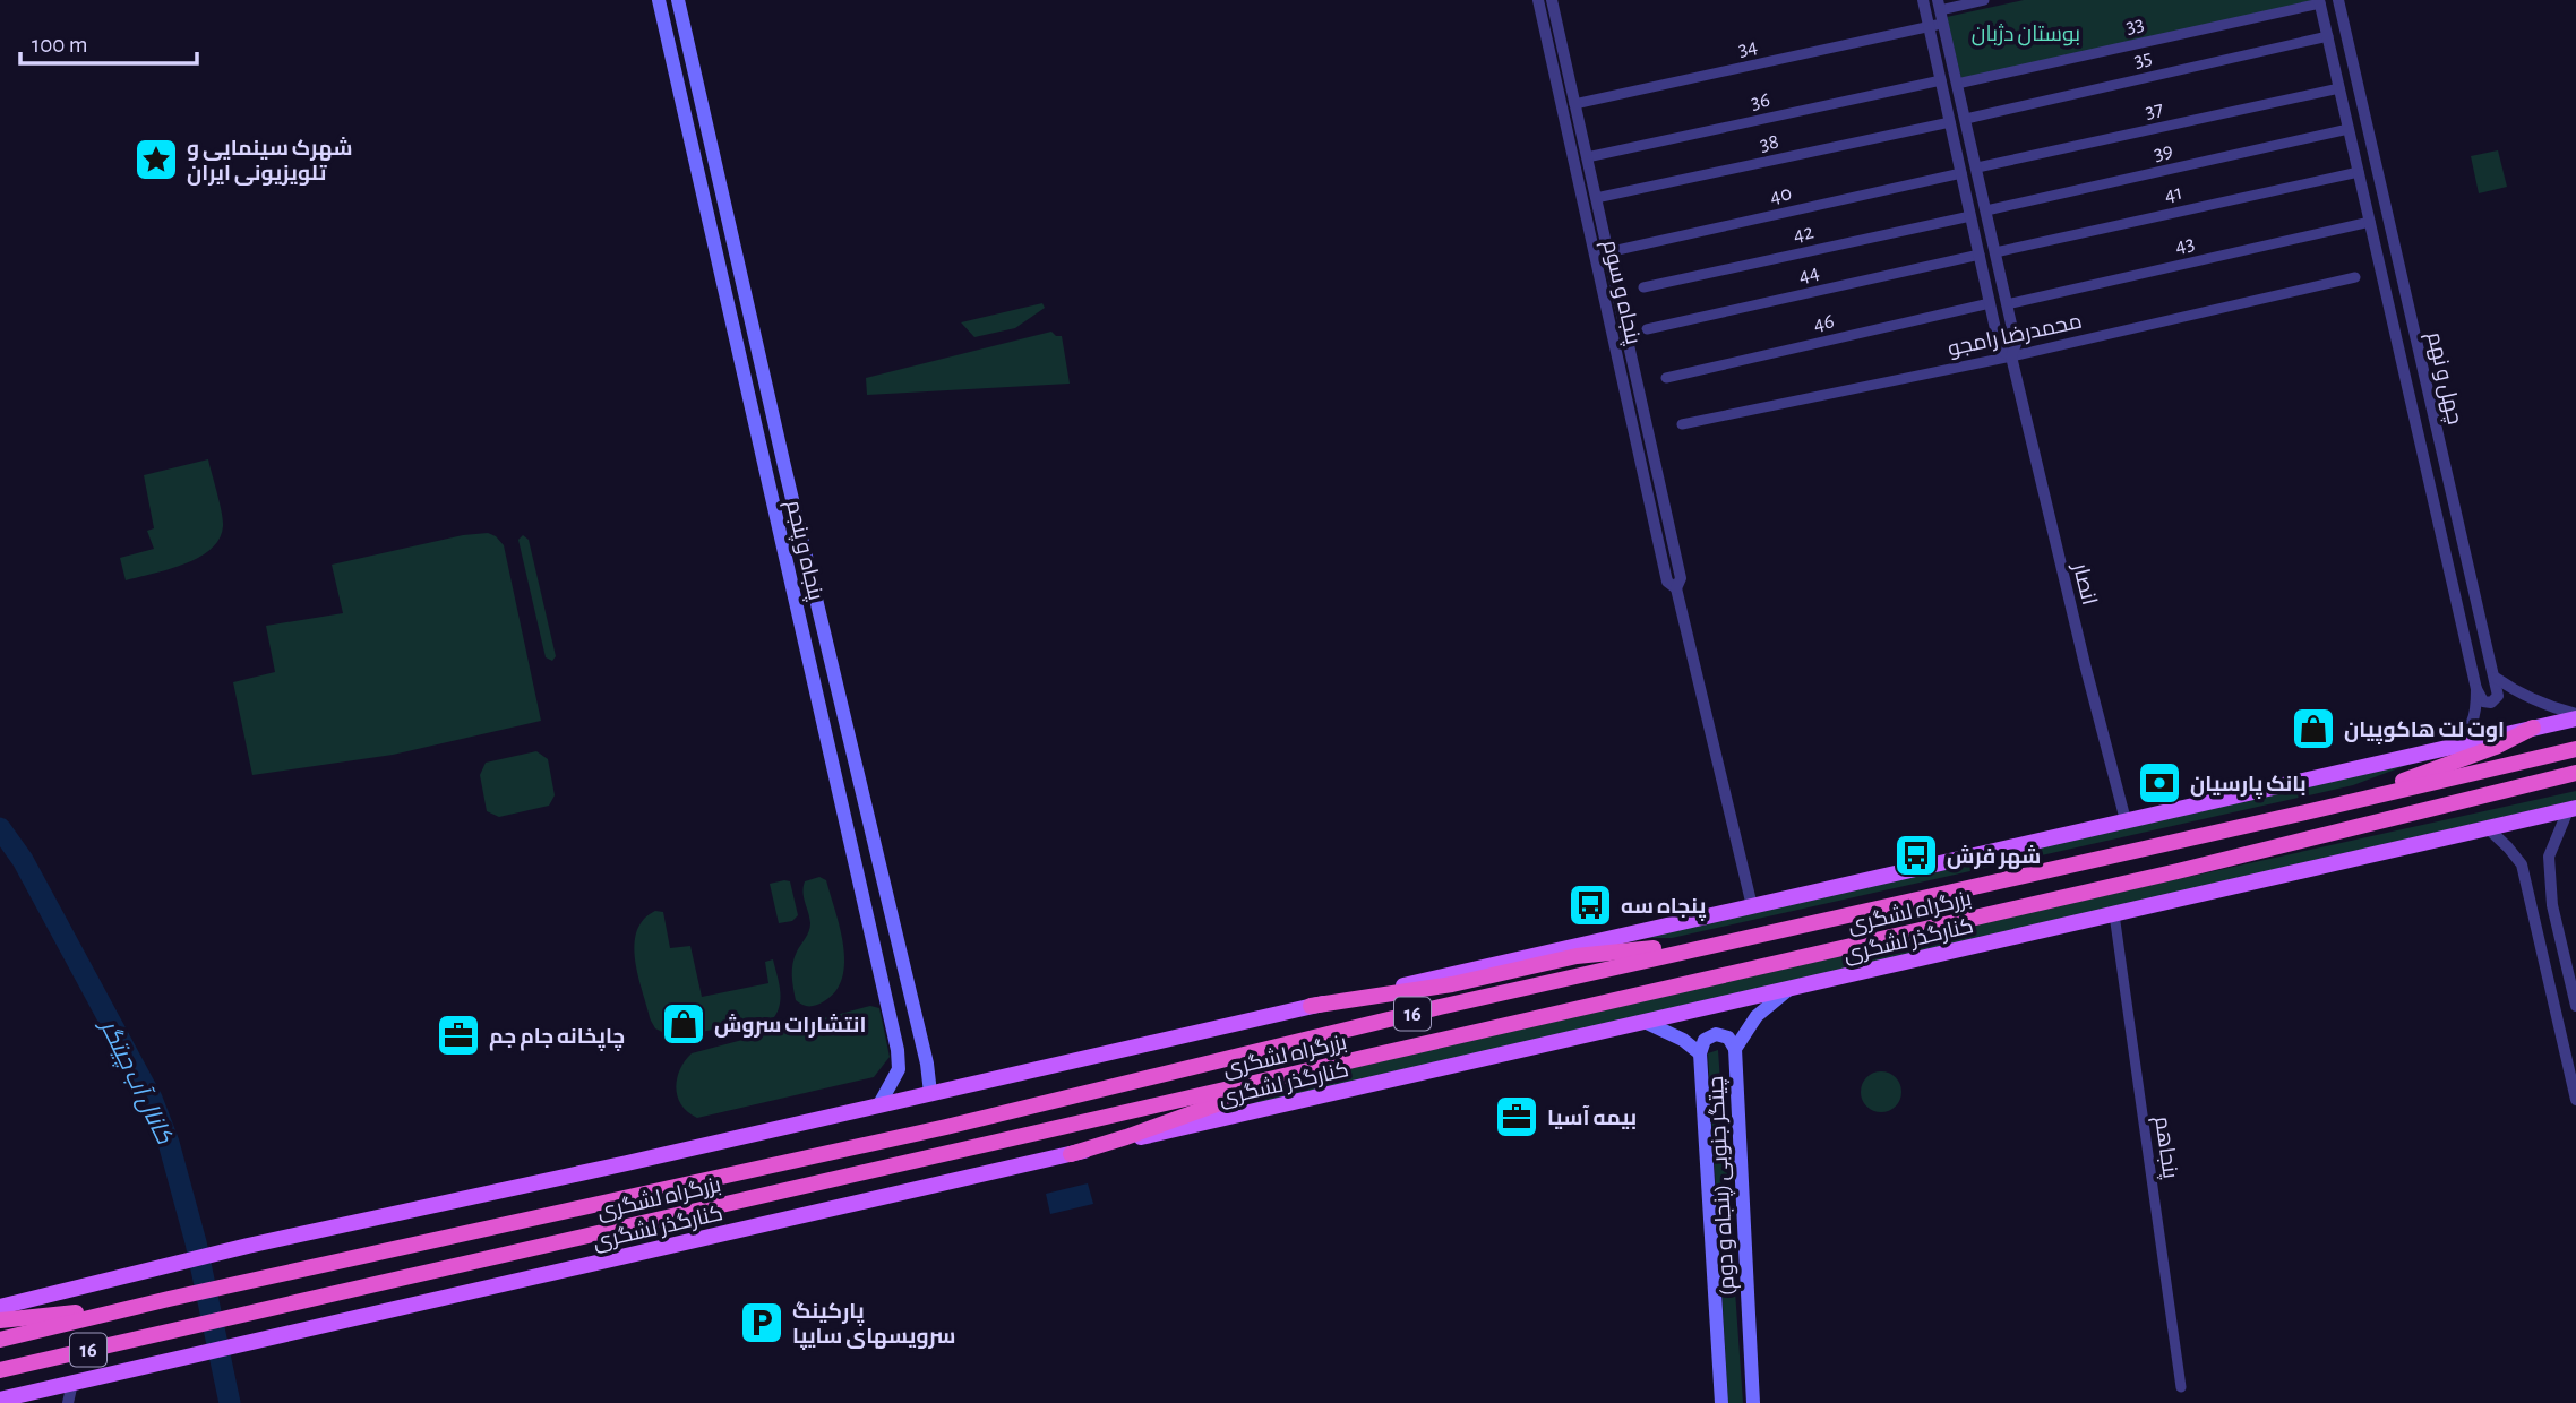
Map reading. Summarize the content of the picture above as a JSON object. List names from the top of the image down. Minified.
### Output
{"streets":{"highway":["بزرگراه لشگری","16"],"main road":["پنجاه و پنجم","کنارگذر لشگری","چیتگر جنوبی (پنجاه و دوم)"],"street":["33","34","35","36","37","38","39","41","40","42","43","44","پنجاه و سوم","46","محمدرضا رامجو","چهل و نهم","انصار","پنجاهم"]},"crossings":[["33","چهل و نهم"],["33","انصار"],["34","پنجاه و سوم"],["34","انصار"],["35","چهل و نهم"],["35","انصار"],["36","پنجاه و سوم"],["36","انصار"],["37","چهل و نهم"],["37","انصار"],["38","پنجاه و سوم"],["38","انصار"],["39","چهل و نهم"],["39","انصار"],["41","چهل و نهم"],["41","انصار"],["40","پنجاه و سوم"],["40","انصار"],["42","انصار"],["43","چهل و نهم"],["43","انصار"],["44","انصار"],["46","انصار"],["محمدرضا رامجو","انصار"],["کنارگذر لشگری","پنجاهم"],["کنارگذر لشگری","چیتگر جنوبی (پنجاه و دوم)"]],"water":["کانال آب چیتگر"],"parks":["بوستان دژبان"],"places":{"place":["شهرک سینمایی و تلویزیونی ایران"],"shop":["اوت لت هاکوپیان","انتشارات سروش"],"bank":["بانک پارسیان"],"bus stop":["شهر فرش","پنجاه سه"],"office":["چاپخانه جام جم","بیمه آسیا"],"parking":["پارکینگ سرویسهای سایپا"]},"scale_bar":"100 m"}
